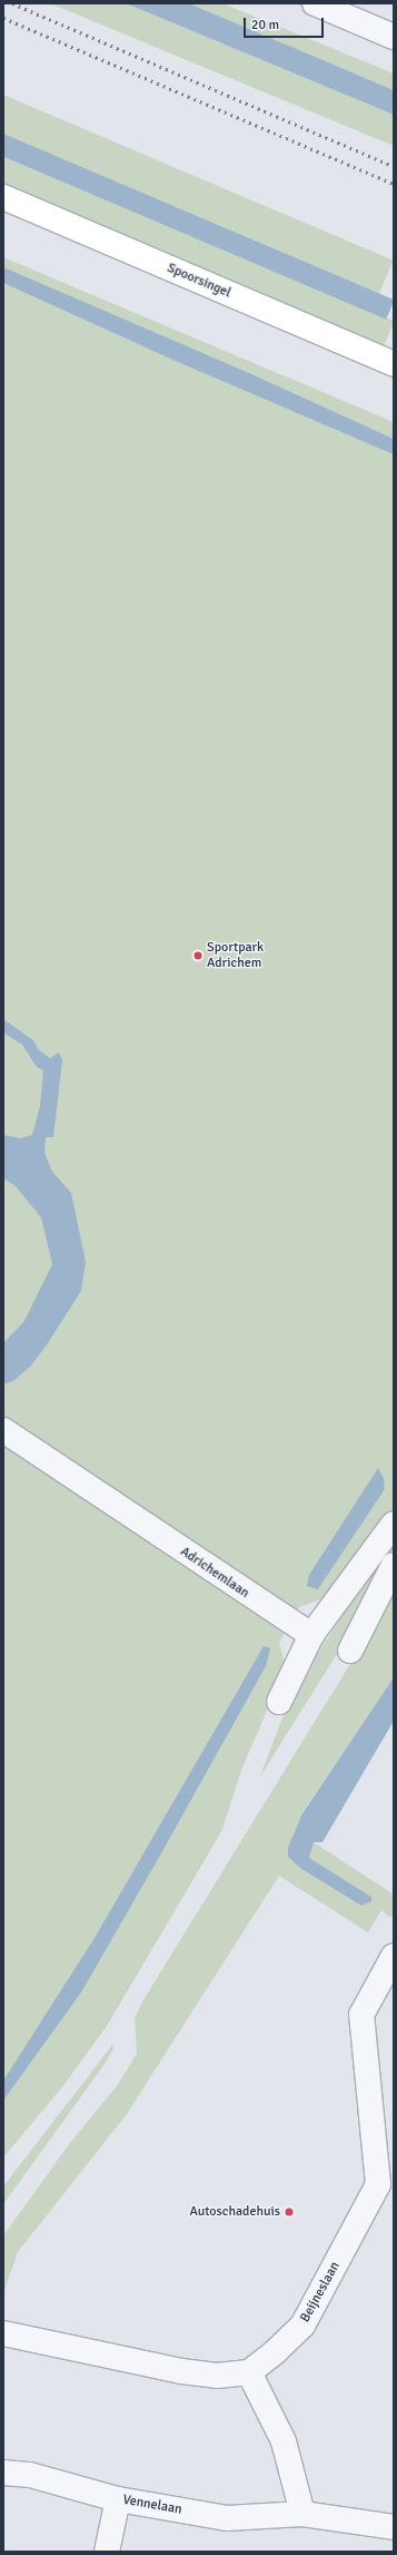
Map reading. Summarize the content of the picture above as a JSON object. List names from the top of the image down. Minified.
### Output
{"streets":{"main road":["Spoorsingel"],"street":["Adrichemlaan","Beijneslaan","Vennelaan"]},"places":["Sportpark Adrichem","Autoschadehuis"],"scale_bar":"20 m"}
